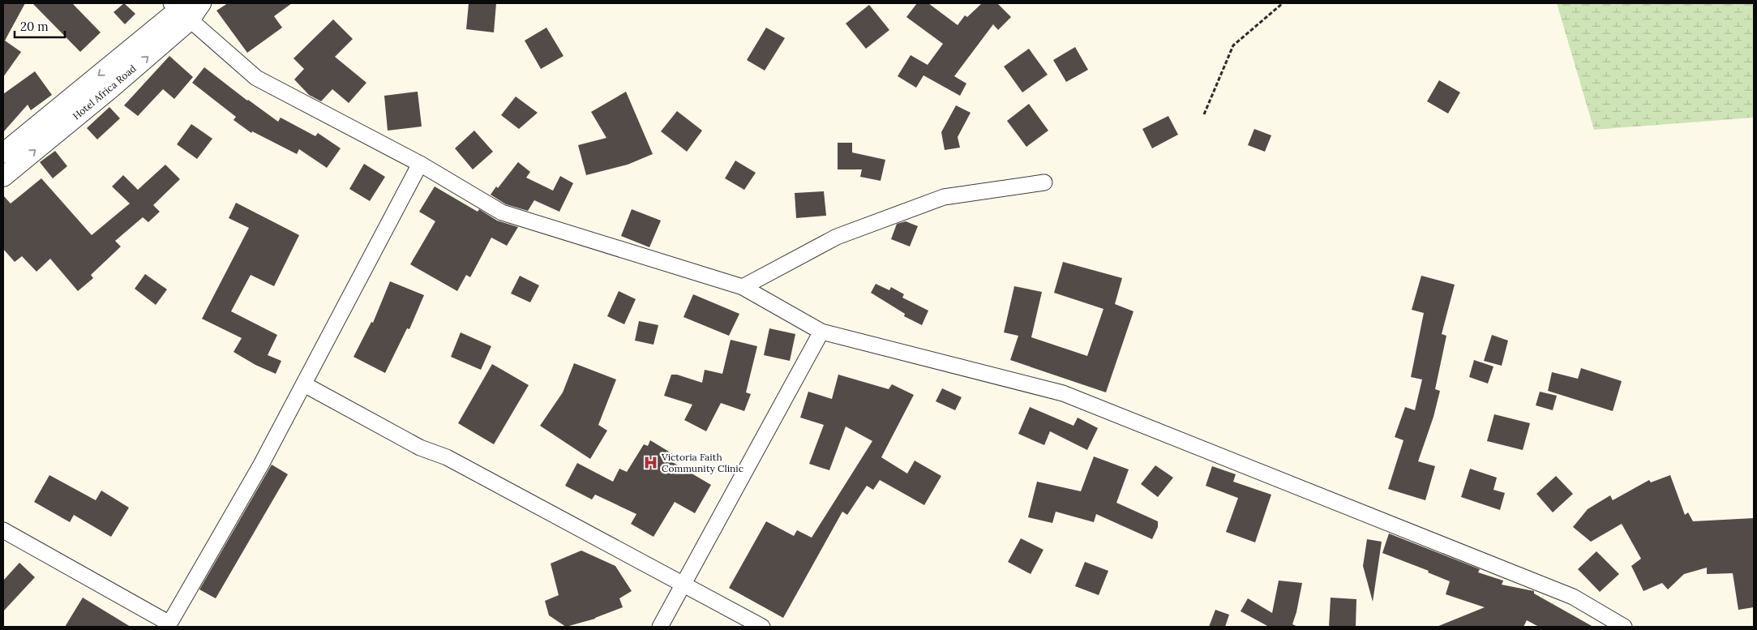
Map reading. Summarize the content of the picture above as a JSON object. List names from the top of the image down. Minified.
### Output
{"streets":{"street":["Hotel Africa Road"]},"places":{"hospital":["Victoria Faith Community Clinic"]},"scale_bar":"20 m"}
